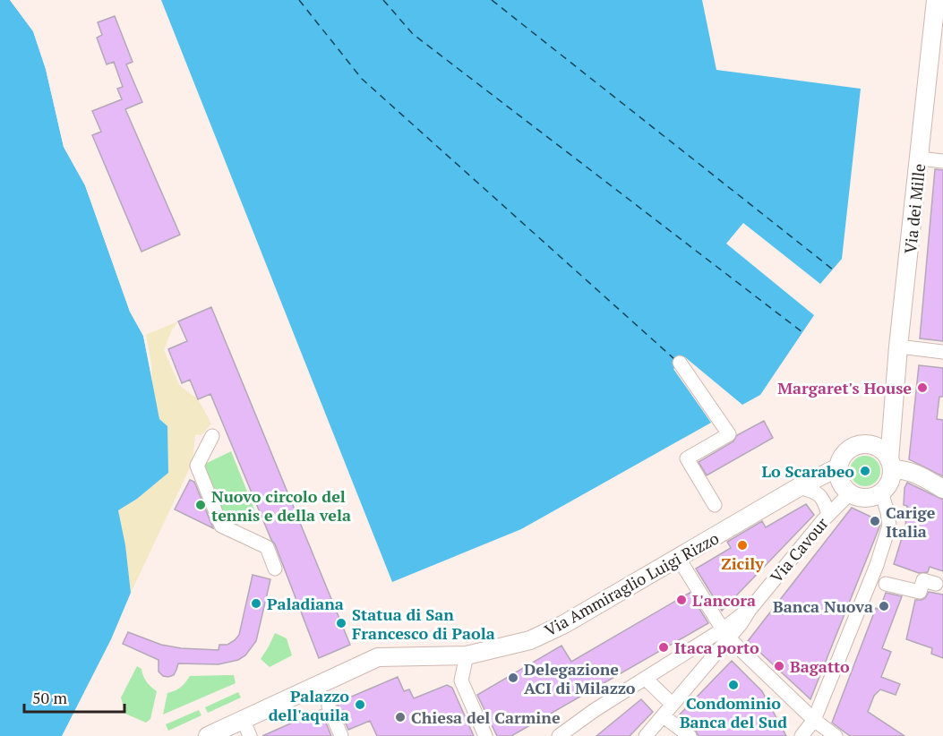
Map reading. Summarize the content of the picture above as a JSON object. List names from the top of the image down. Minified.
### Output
{"streets":{"main road":["Via dei Mille","Via Ammiraglio Luigi Rizzo"],"street":["Via Cavour"]},"crossings":[["Via dei Mille","Via Cavour"],["Via dei Mille","Via Ammiraglio Luigi Rizzo"],["Via Cavour","Via Ammiraglio Luigi Rizzo"]],"places":["Margaret's House","Lo Scarabeo","Nuovo circolo del tennis e della vela","Carige Italia","Zicily","L'ancora","Paladiana","Banca Nuova","Statua di San Francesco di Paola","Itaca porto","Bagatto","Delegazione ACI di Milazzo","Condominio Banca del Sud","Palazzo dell'aquila","Chiesa del Carmine"],"scale_bar":"50 m"}
